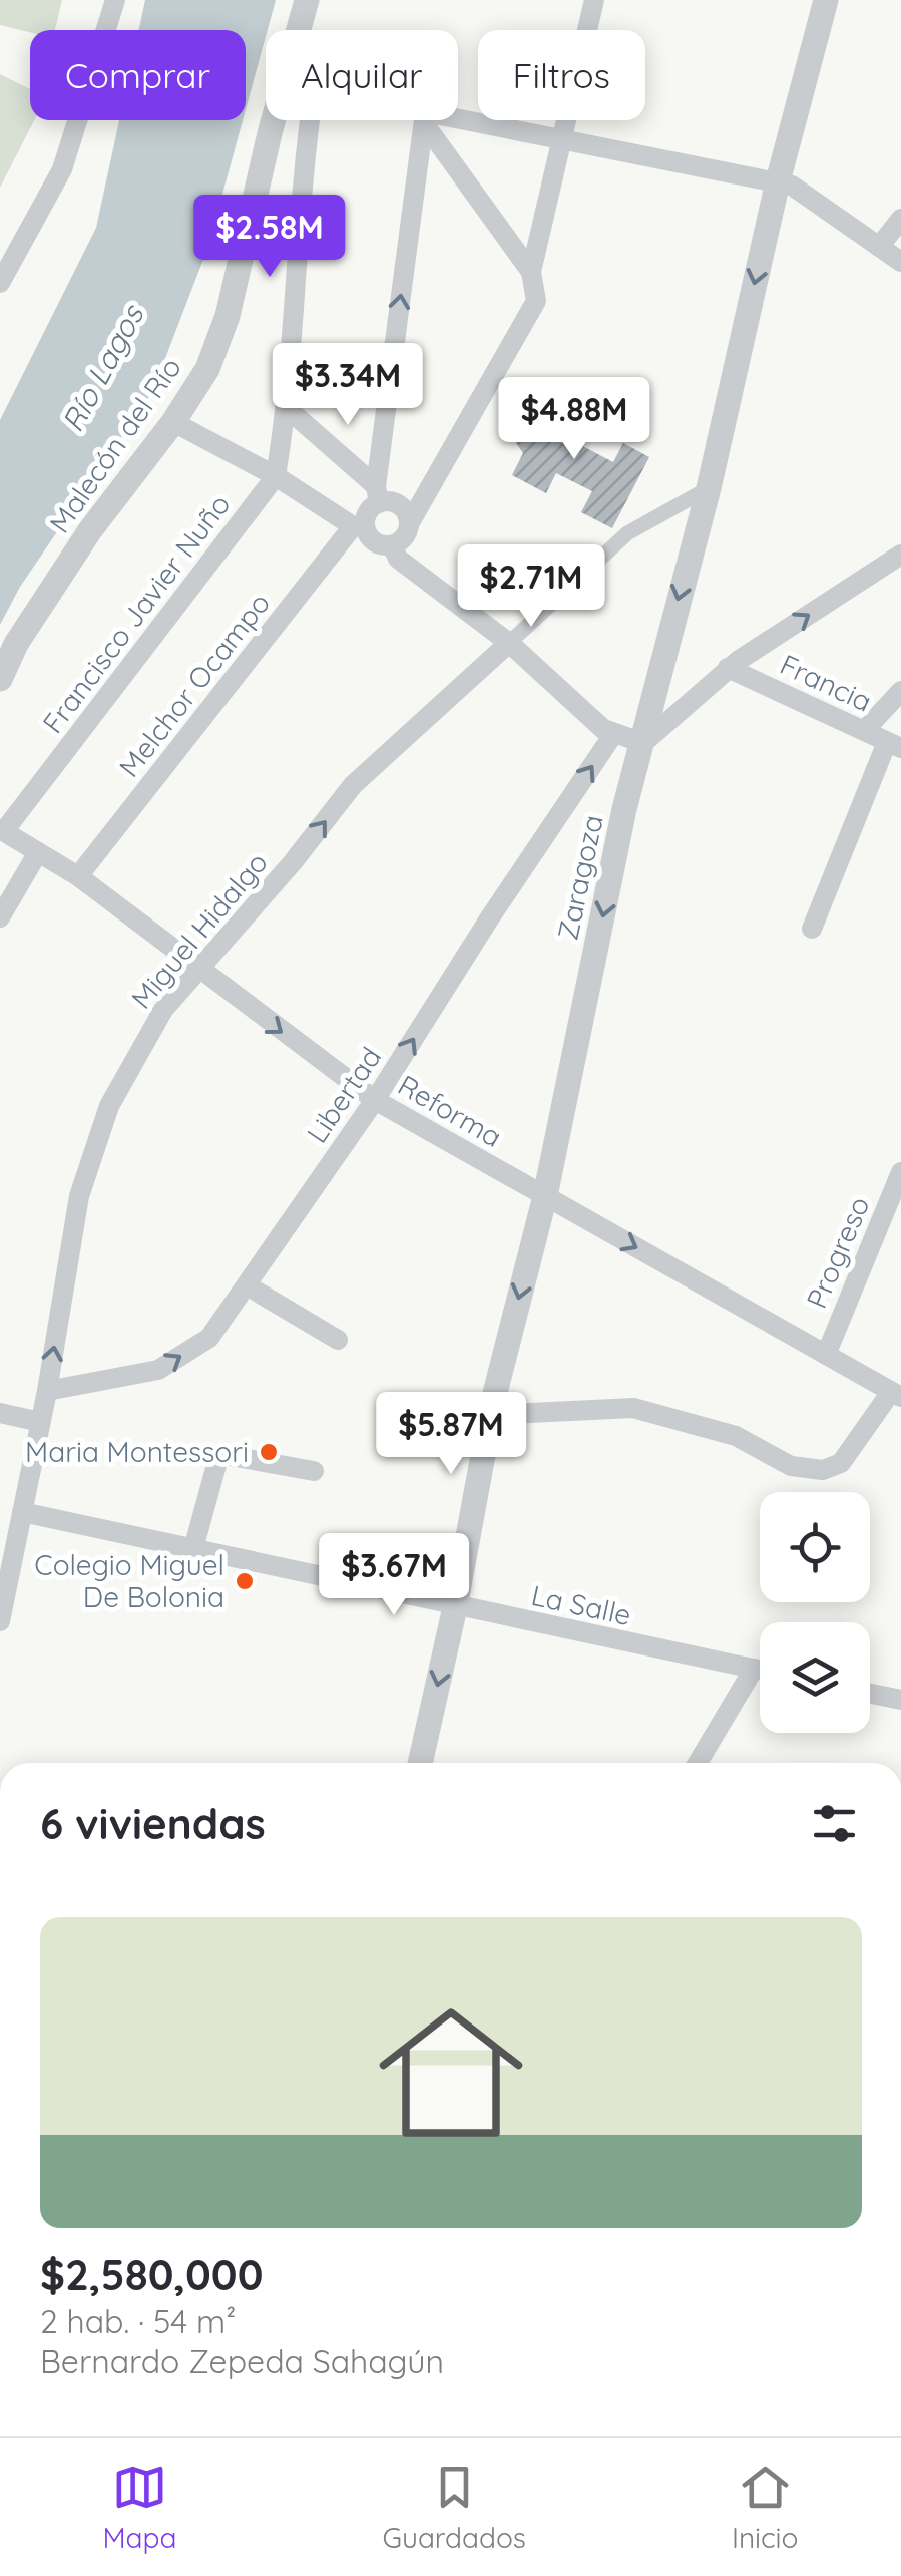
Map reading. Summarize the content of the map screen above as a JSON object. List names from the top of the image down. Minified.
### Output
{"streets":{"street":["Malecón del Río","Francisco Javier Nuño","Francia","Melchor Ocampo","Zaragoza","Miguel Hidalgo","Libertad","Reforma","Progreso","La Salle"]},"crossings":[["Francisco Javier Nuño","Reforma"],["Melchor Ocampo","Reforma"],["Zaragoza","Reforma"],["Zaragoza","La Salle"],["Miguel Hidalgo","Libertad"],["Miguel Hidalgo","Reforma"],["Miguel Hidalgo","La Salle"],["Libertad","Reforma"],["Reforma","Progreso"]],"one_way":["Zaragoza","Miguel Hidalgo","Libertad","Reforma"],"water":["Río Lagos"],"places":["Maria Montessori","Colegio Miguel De Bolonia"],"page":{"chip":["Comprar","Alquilar","Filtros"],"price":["$2.58M","$3.34M","$4.88M","$2.71M","$5.87M","$3.67M"],"heading":"6 viviendas","list":[{"name":"$2,580,000","note":"2 hab. · 54 m² · Bernardo Zepeda Sahagún"}],"tabs":["Mapa","Guardados","Inicio"]}}
